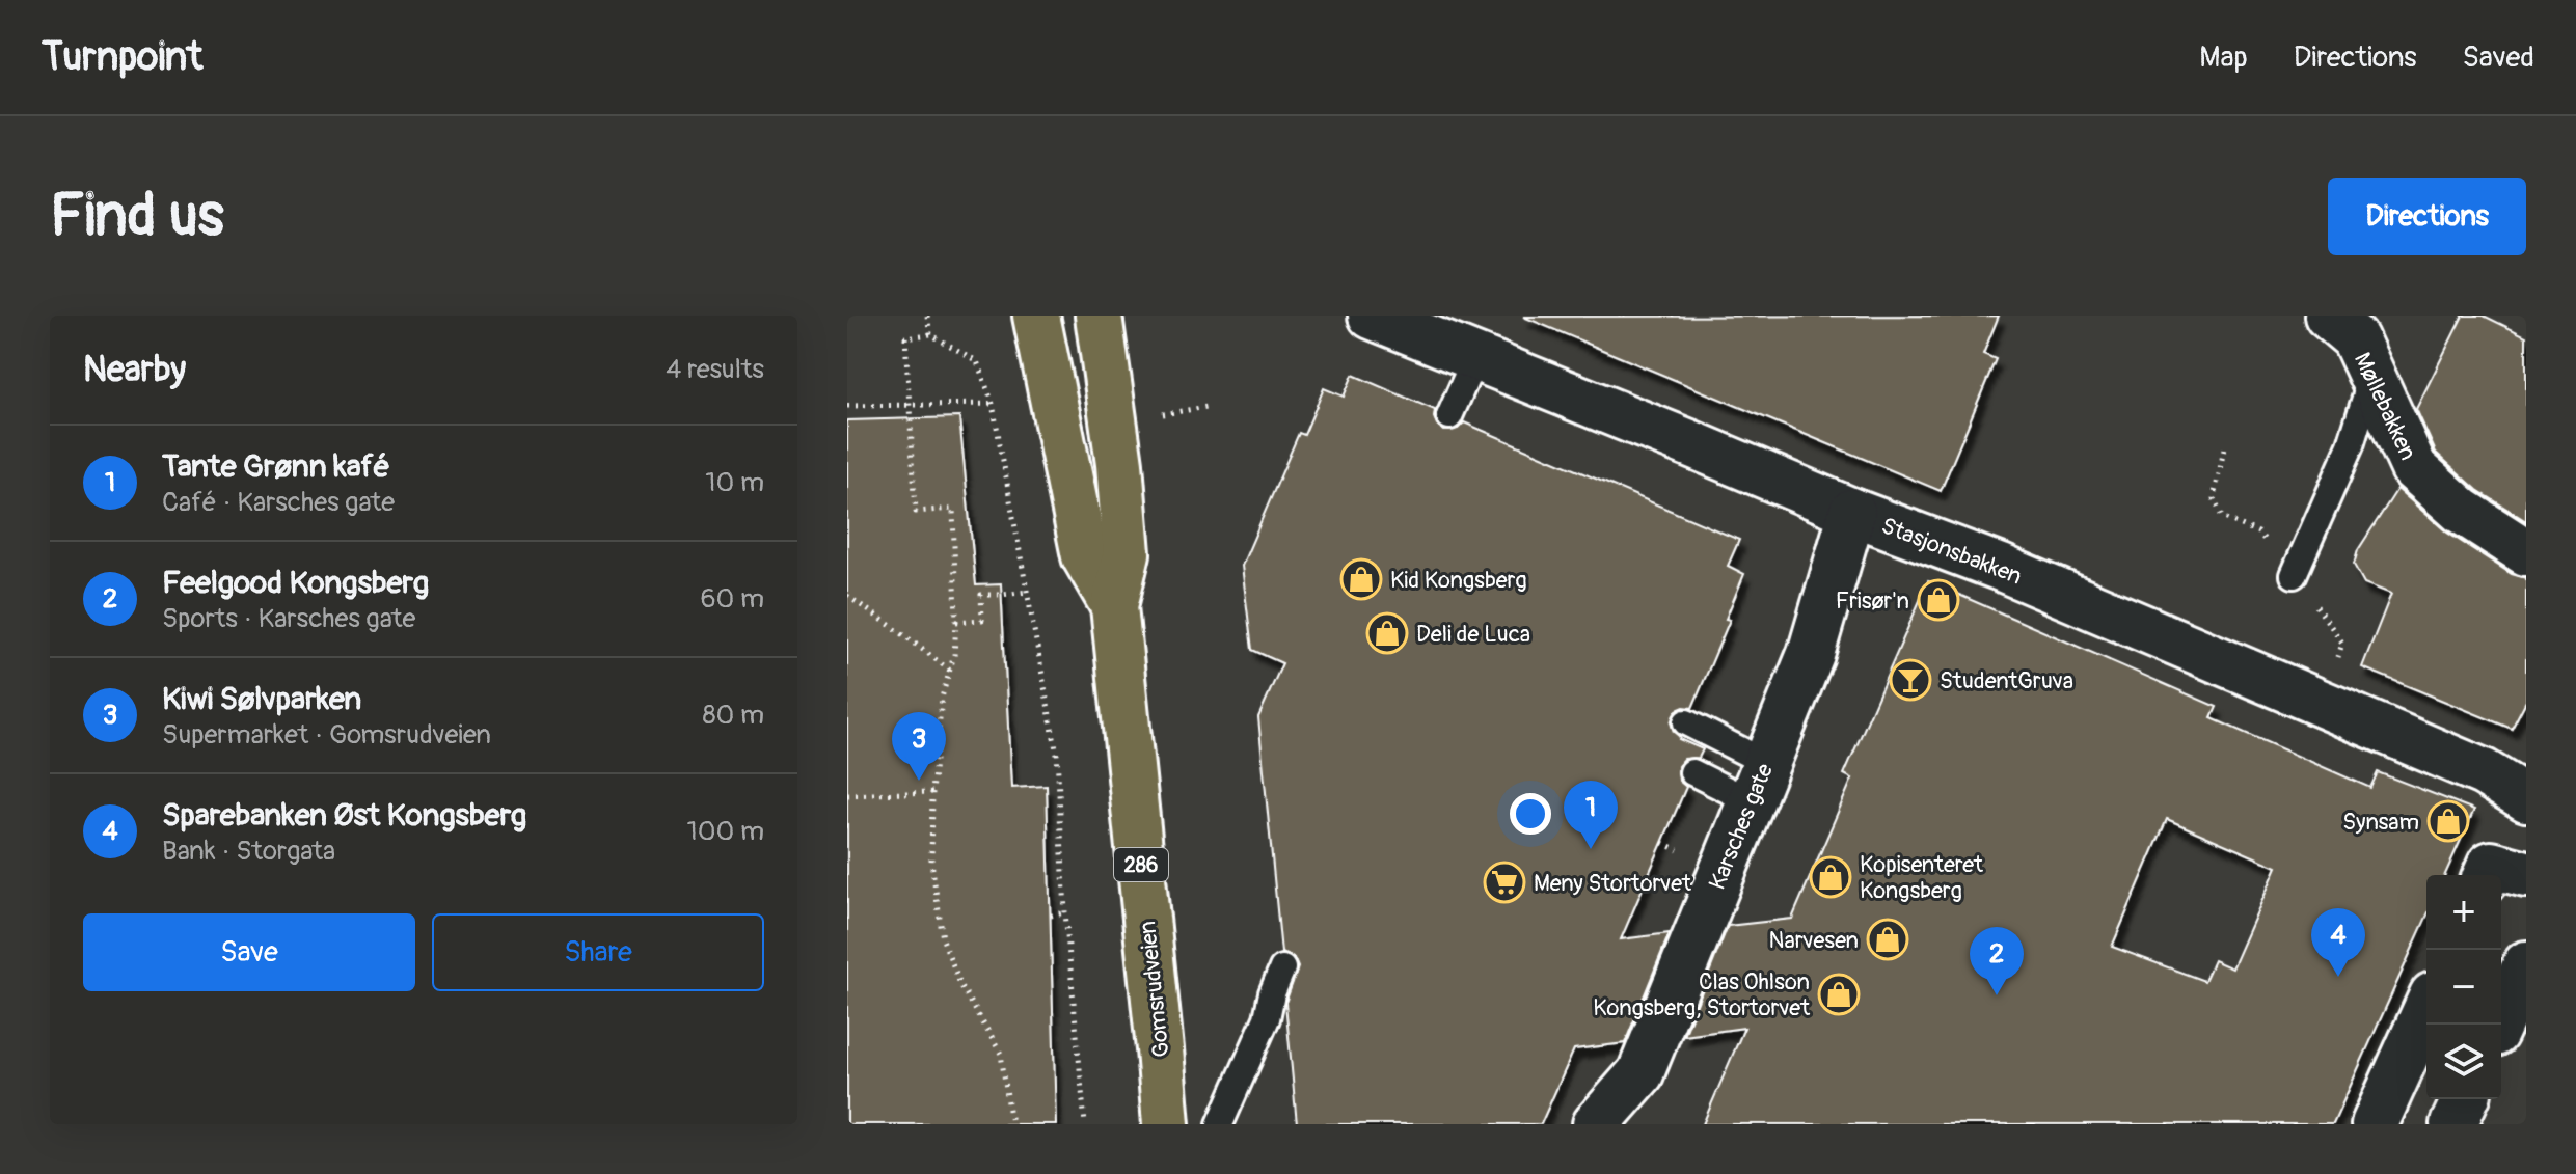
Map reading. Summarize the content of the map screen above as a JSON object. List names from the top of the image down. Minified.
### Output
{"streets":{"main road":["286","Gomsrudveien"],"street":["Møllebakken","Stasjonsbakken","Karsches gate"]},"crossings":[["Stasjonsbakken","Karsches gate"]],"places":{"shop":["Kid Kongsberg","Frisør'n","Deli de Luca","Synsam","Kopisenteret Kongsberg","Narvesen","Clas Ohlson Kongsberg, Stortorvet"],"bar":["StudentGruva"],"supermarket":["Meny Stortorvet"]},"page":{"header":"Turnpoint","nav":["Map","Directions","Saved"],"buttons":["Directions",["Save","Share"]],"title":"Find us","heading":["Nearby","4 results"],"list":[{"mark":"1","name":"Tante Grønn kafé","note":"Café · Karsches gate","value":"10 m"},{"mark":"2","name":"Feelgood Kongsberg","note":"Sports · Karsches gate","value":"60 m"},{"mark":"3","name":"Kiwi Sølvparken","note":"Supermarket · Gomsrudveien","value":"80 m"},{"mark":"4","name":"Sparebanken Øst Kongsberg","note":"Bank · Storgata","value":"100 m"}],"pins":["3","1","4","2"],"map_buttons":["+","−"]}}
